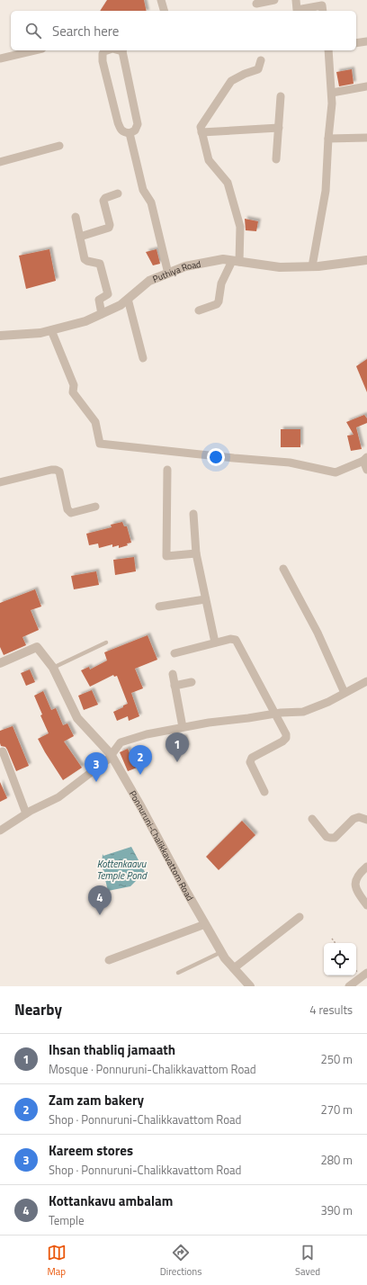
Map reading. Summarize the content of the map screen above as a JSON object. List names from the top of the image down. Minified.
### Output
{"streets":{"street":["Puthiya Road","Ponnuruni-Chalikkavattom Road"]},"water":["Kottenkaavu Temple Pond"],"page":{"search":"Search here","pins":["1","2","3","4"],"heading":["Nearby","4 results"],"list":[{"mark":"1","name":"Ihsan thabliq jamaath","note":"Mosque · Ponnuruni-Chalikkavattom Road","value":"250 m"},{"mark":"2","name":"Zam zam bakery","note":"Shop · Ponnuruni-Chalikkavattom Road","value":"270 m"},{"mark":"3","name":"Kareem stores","note":"Shop · Ponnuruni-Chalikkavattom Road","value":"280 m"},{"mark":"4","name":"Kottankavu ambalam","note":"Temple","value":"390 m"}],"nav":["Map","Directions","Saved"]}}
